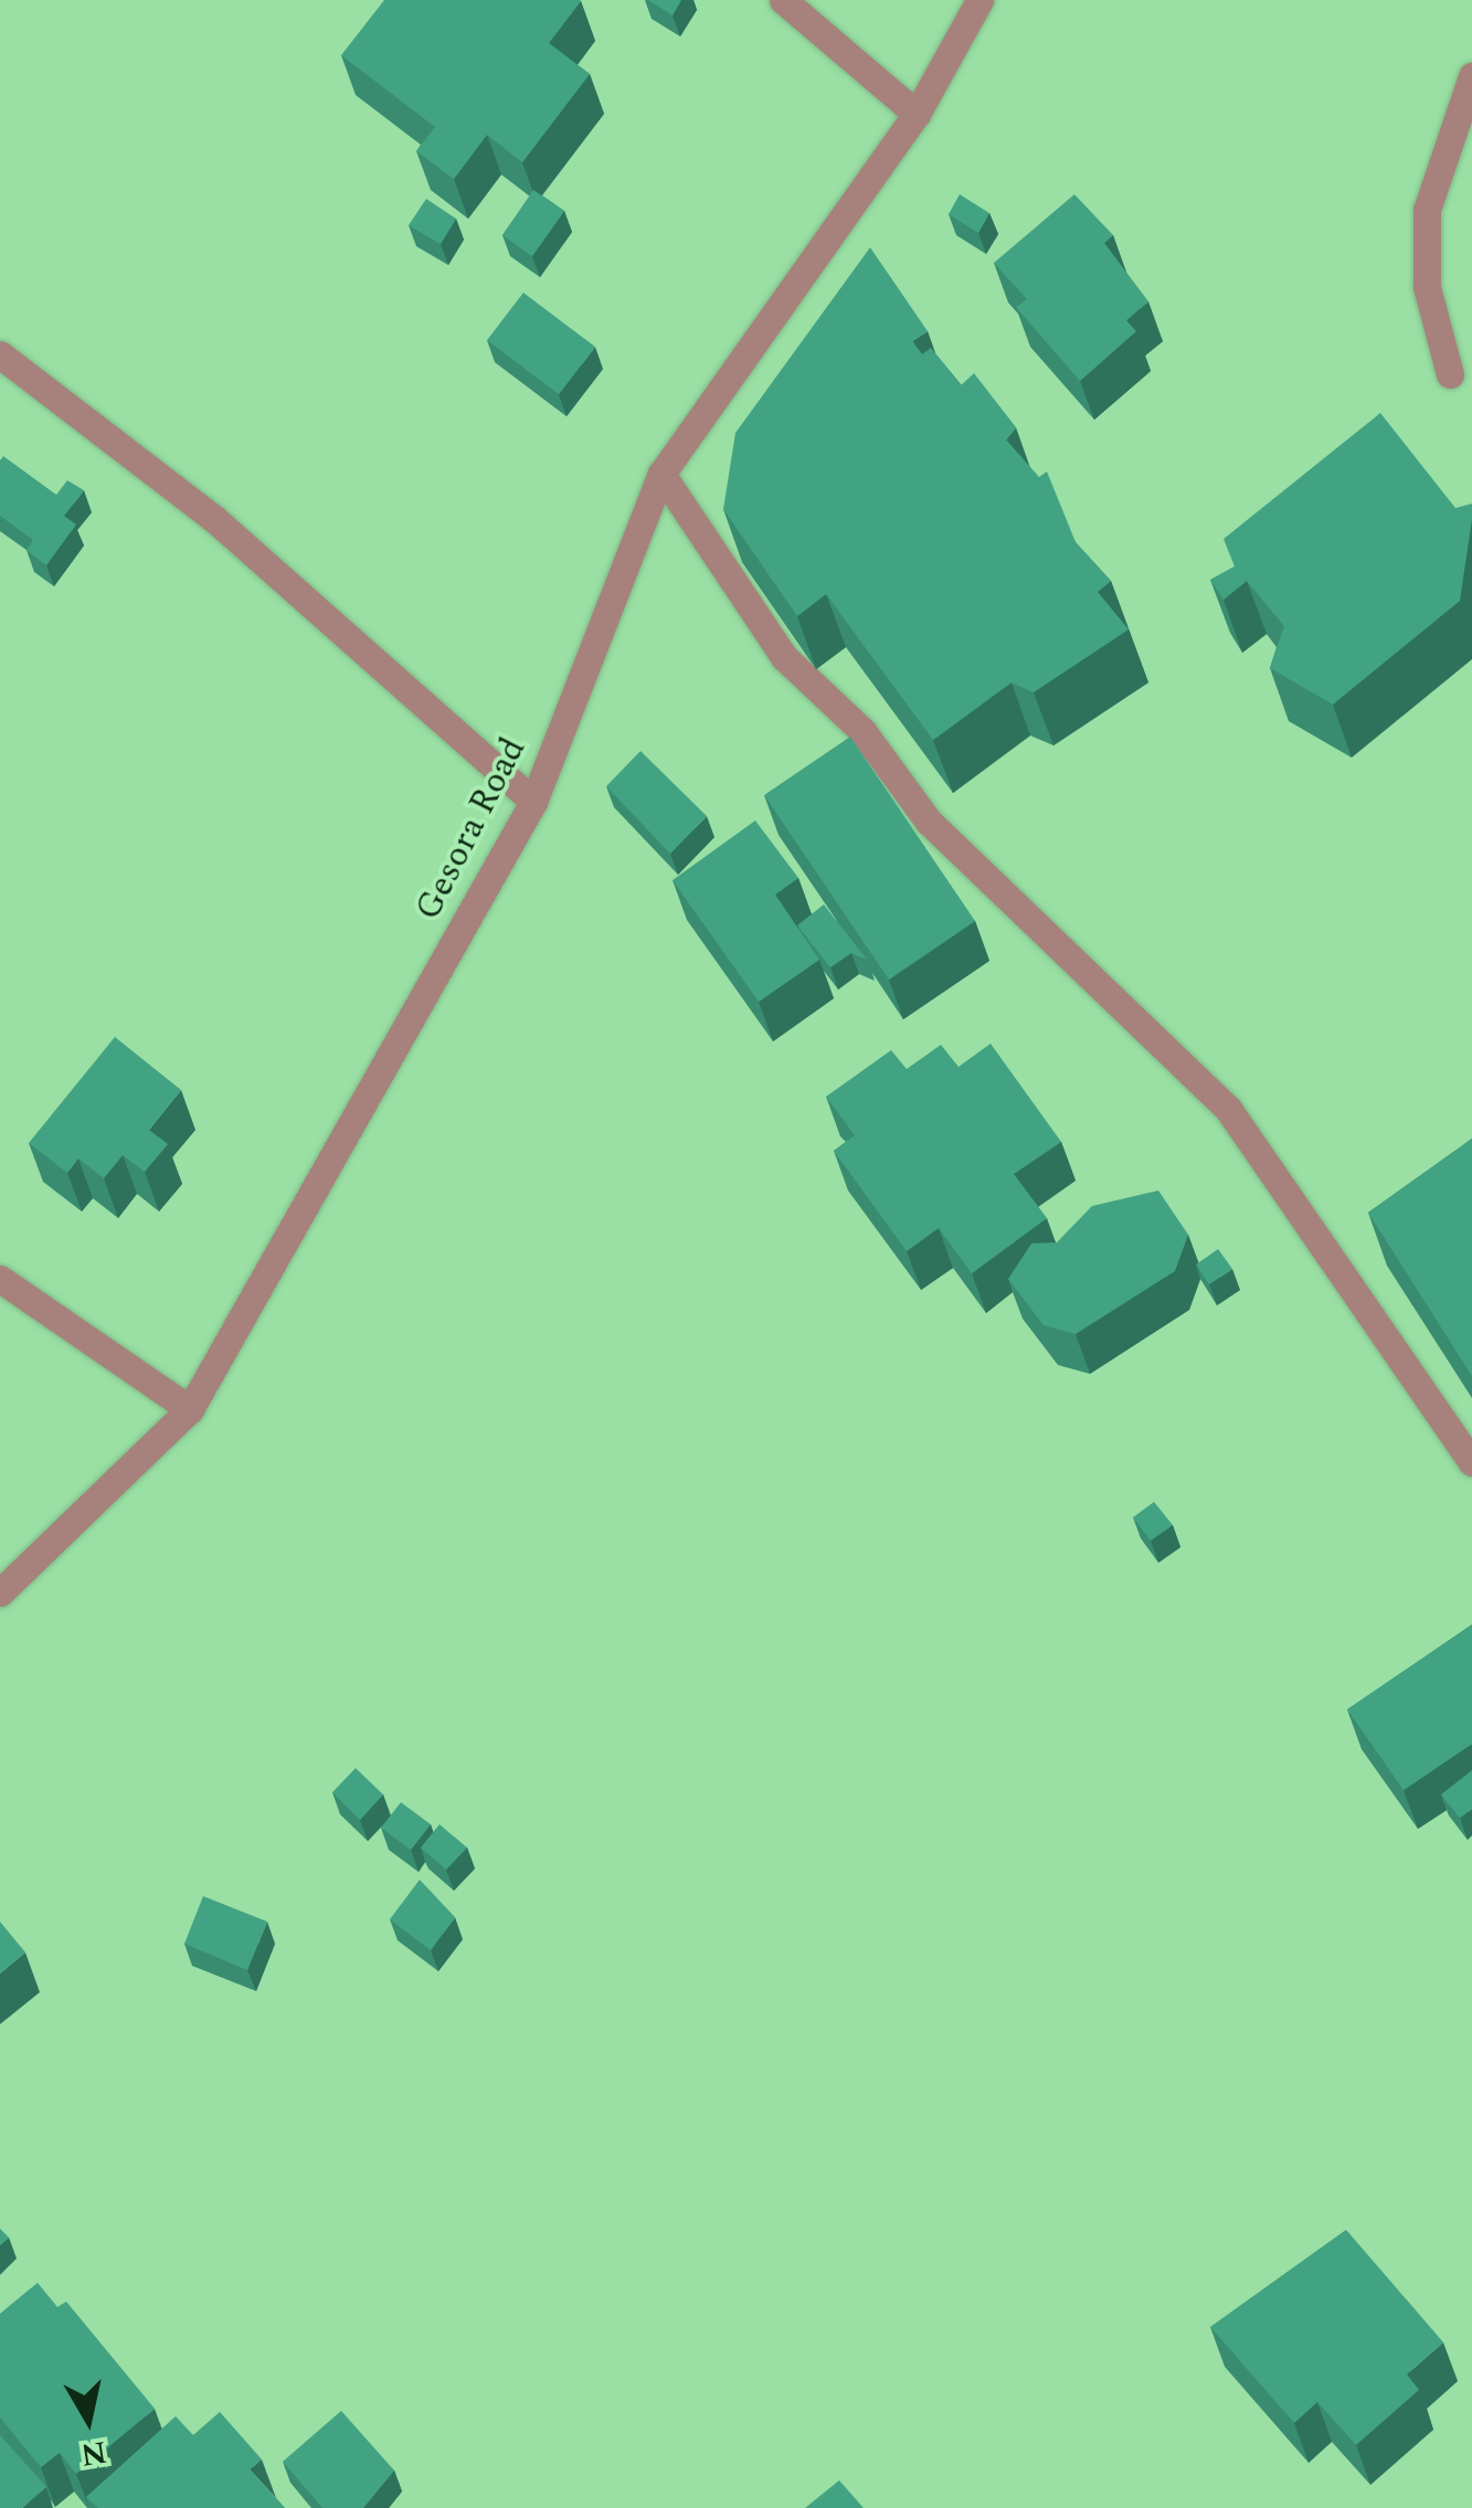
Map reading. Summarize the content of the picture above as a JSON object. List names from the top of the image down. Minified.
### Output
{"streets":{"street":["Gesora Road"]},"north":"bottom"}
